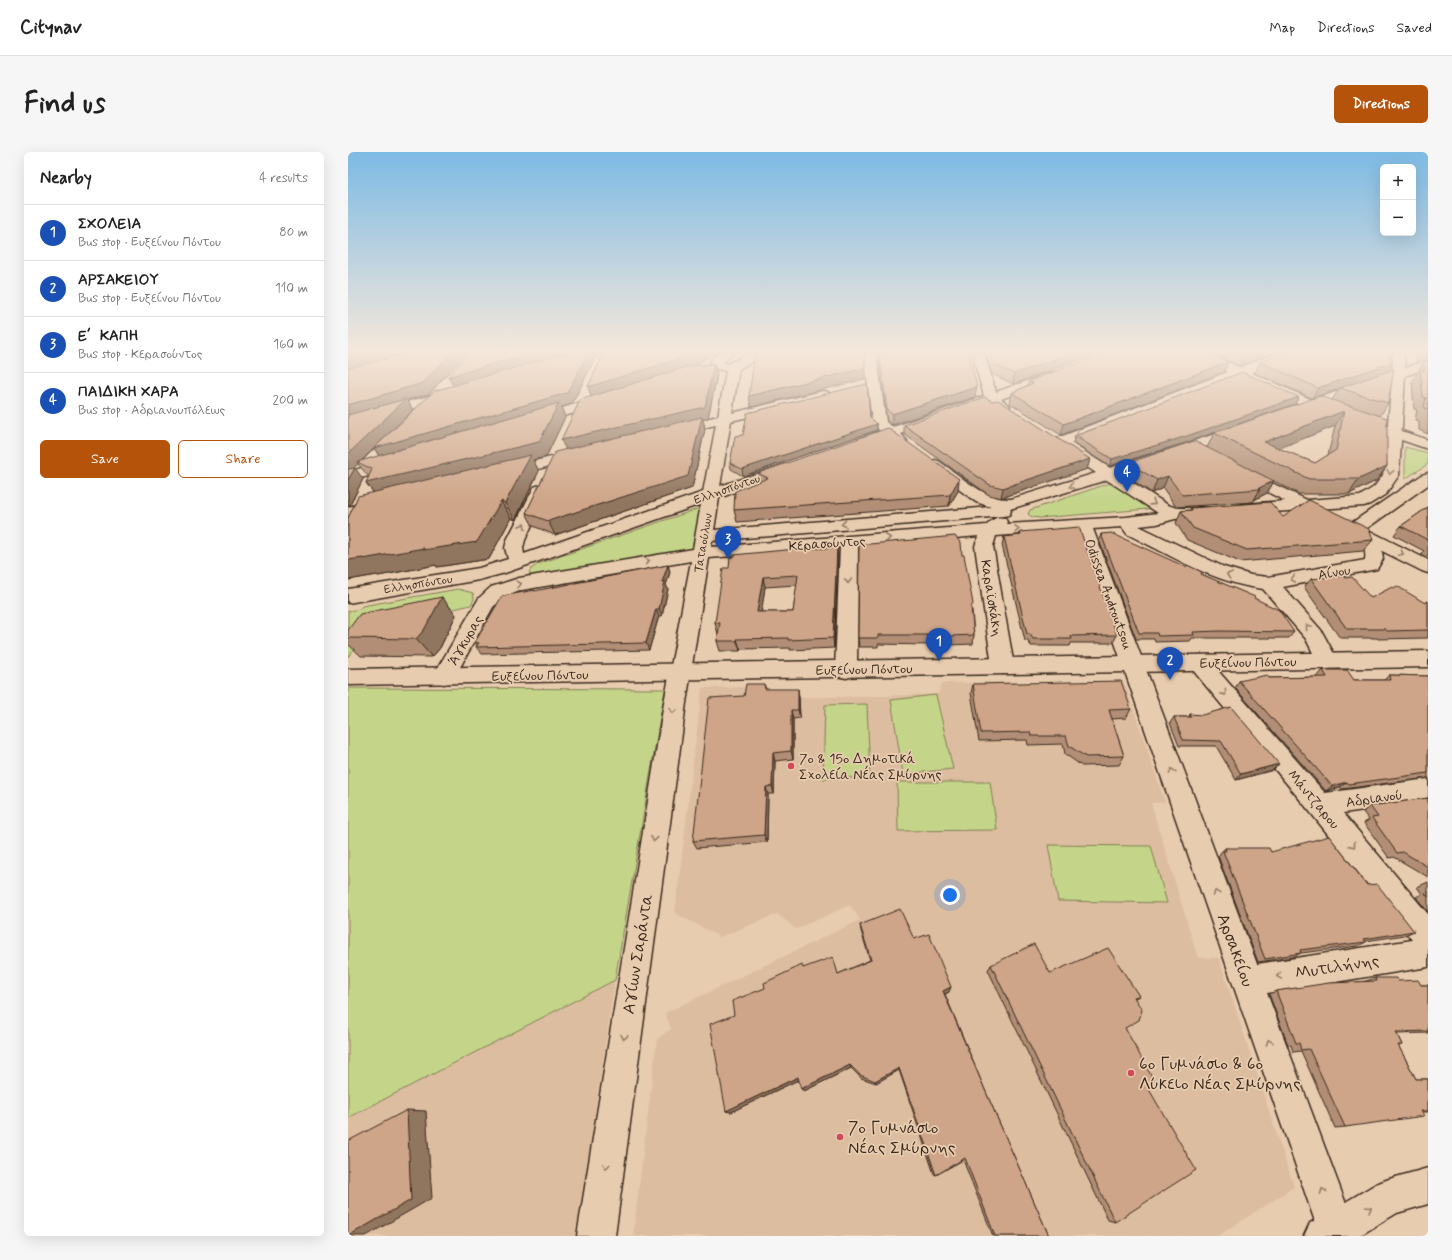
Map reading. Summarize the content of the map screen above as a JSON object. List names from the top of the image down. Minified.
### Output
{"streets":{"street":["Ελλησπόντου","Ταταούλων","Κερασούντος","Αίνου","Odissea Androutsou","Καραϊσκάκη","Άγκυρας","Ευξείνου Πόντου","Αδριανού","Μάντζαρου","Αρσακείου","Αγίων Σαράντα","Μυτιλήνης"]},"crossings":[["Ελλησπόντου","Ταταούλων"],["Ταταούλων","Κερασούντος"],["Ταταούλων","Ευξείνου Πόντου"],["Ταταούλων","Αγίων Σαράντα"],["Κερασούντος","Odissea Androutsou"],["Κερασούντος","Καραϊσκάκη"],["Κερασούντος","Άγκυρας"],["Odissea Androutsou","Ευξείνου Πόντου"],["Odissea Androutsou","Αρσακείου"],["Καραϊσκάκη","Ευξείνου Πόντου"],["Άγκυρας","Ευξείνου Πόντου"],["Ευξείνου Πόντου","Μάντζαρου"],["Ευξείνου Πόντου","Αρσακείου"],["Ευξείνου Πόντου","Αγίων Σαράντα"],["Αδριανού","Μάντζαρου"],["Αρσακείου","Μυτιλήνης"]],"one_way":["Μάντζαρου","Αρσακείου","Αγίων Σαράντα","Μυτιλήνης"],"places":["7ο & 15ο Δημοτικά Σχολεία Νέας Σμύρνης","6ο Γυμνάσιο & 6ο Λύκειο Νέας Σμύρνης","7ο Γυμνάσιο Νέας Σμύρνης"],"page":{"header":"Citynav","nav":["Map","Directions","Saved"],"buttons":["Directions",["Save","Share"]],"title":"Find us","heading":["Nearby","4 results"],"map_buttons":["+","−"],"list":[{"mark":"1","name":"ΣΧΟΛΕΙΑ","note":"Bus stop · Ευξείνου Πόντου","value":"80 m"},{"mark":"2","name":"ΑΡΣΑΚΕΙΟΥ","note":"Bus stop · Ευξείνου Πόντου","value":"110 m"},{"mark":"3","name":"Ε΄ ΚΑΠΗ","note":"Bus stop · Κερασούντος","value":"160 m"},{"mark":"4","name":"ΠΑΙΔΙΚΗ ΧΑΡΑ","note":"Bus stop · Αδριανουπόλεως","value":"200 m"}],"pins":["4","3","1","2"]}}
